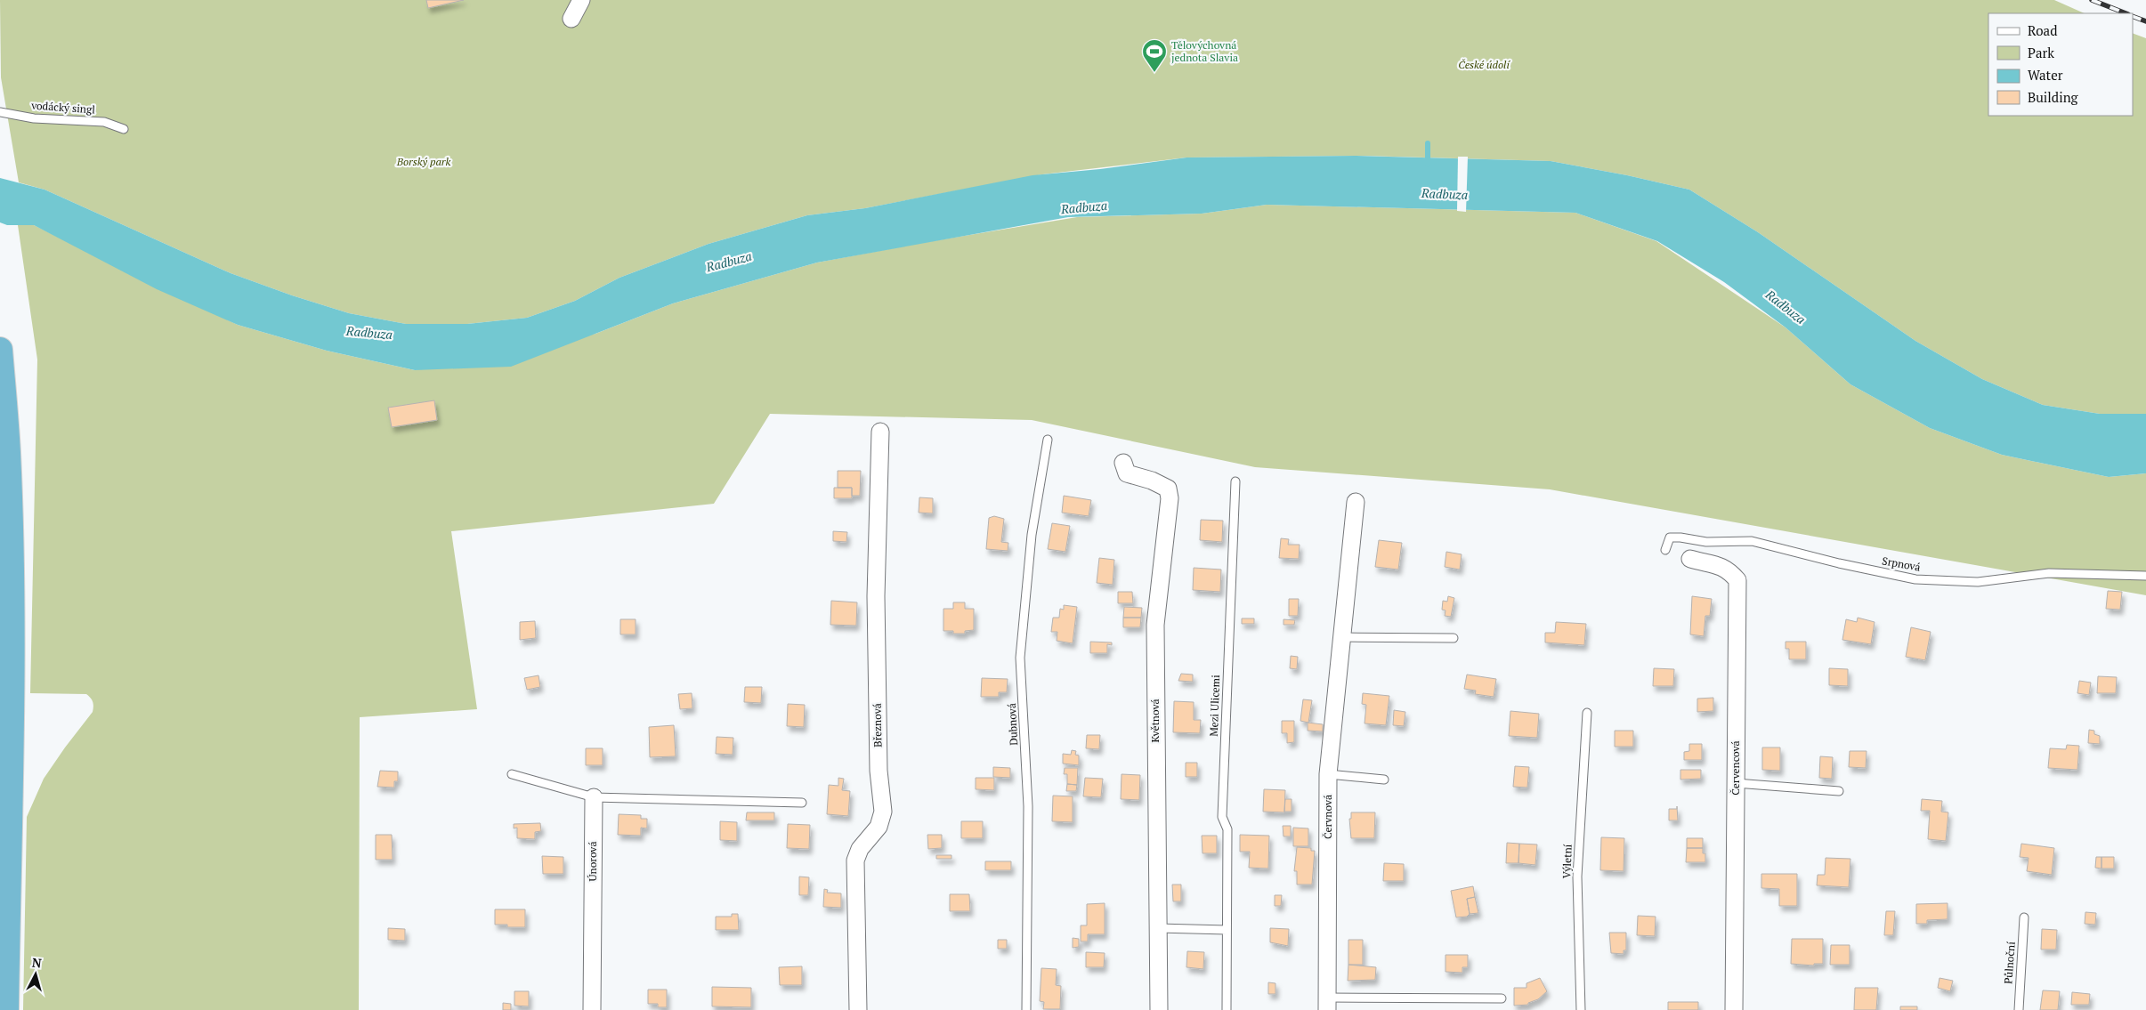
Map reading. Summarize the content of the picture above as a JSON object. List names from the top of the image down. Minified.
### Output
{"streets":{"street":["Květnová","Březnová","Červencová","Červnová","Únorová"],"lane":["vodácký singl","Srpnová","Mezi Ulicemi","Dubnová","Výletní","Půlnoční"]},"water":["Radbuza"],"parks":["České údolí","Borský park"],"places":{"sports":["Tělovýchovná jednota Slavia"]},"legend":["Road","Park","Water","Building"],"north":"top"}
